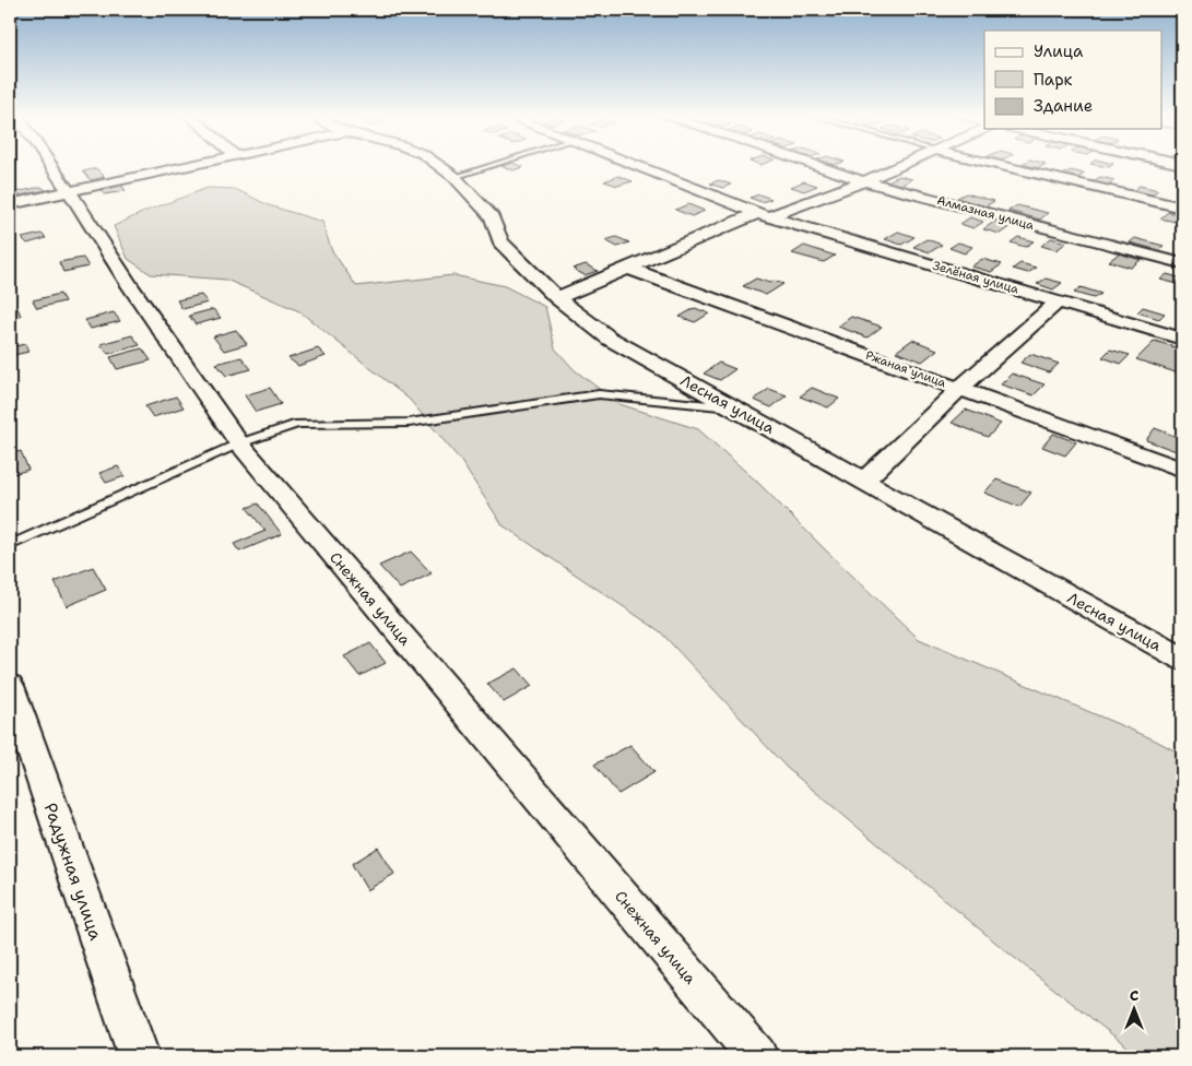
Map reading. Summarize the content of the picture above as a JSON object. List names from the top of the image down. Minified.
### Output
{"streets":{"street":["Алмазная улица","Зелёная улица","Ржаная улица","Лесная улица","Снежная улица","Радужная улица"]},"legend":["Улица","Парк","Здание"],"north":"top"}
